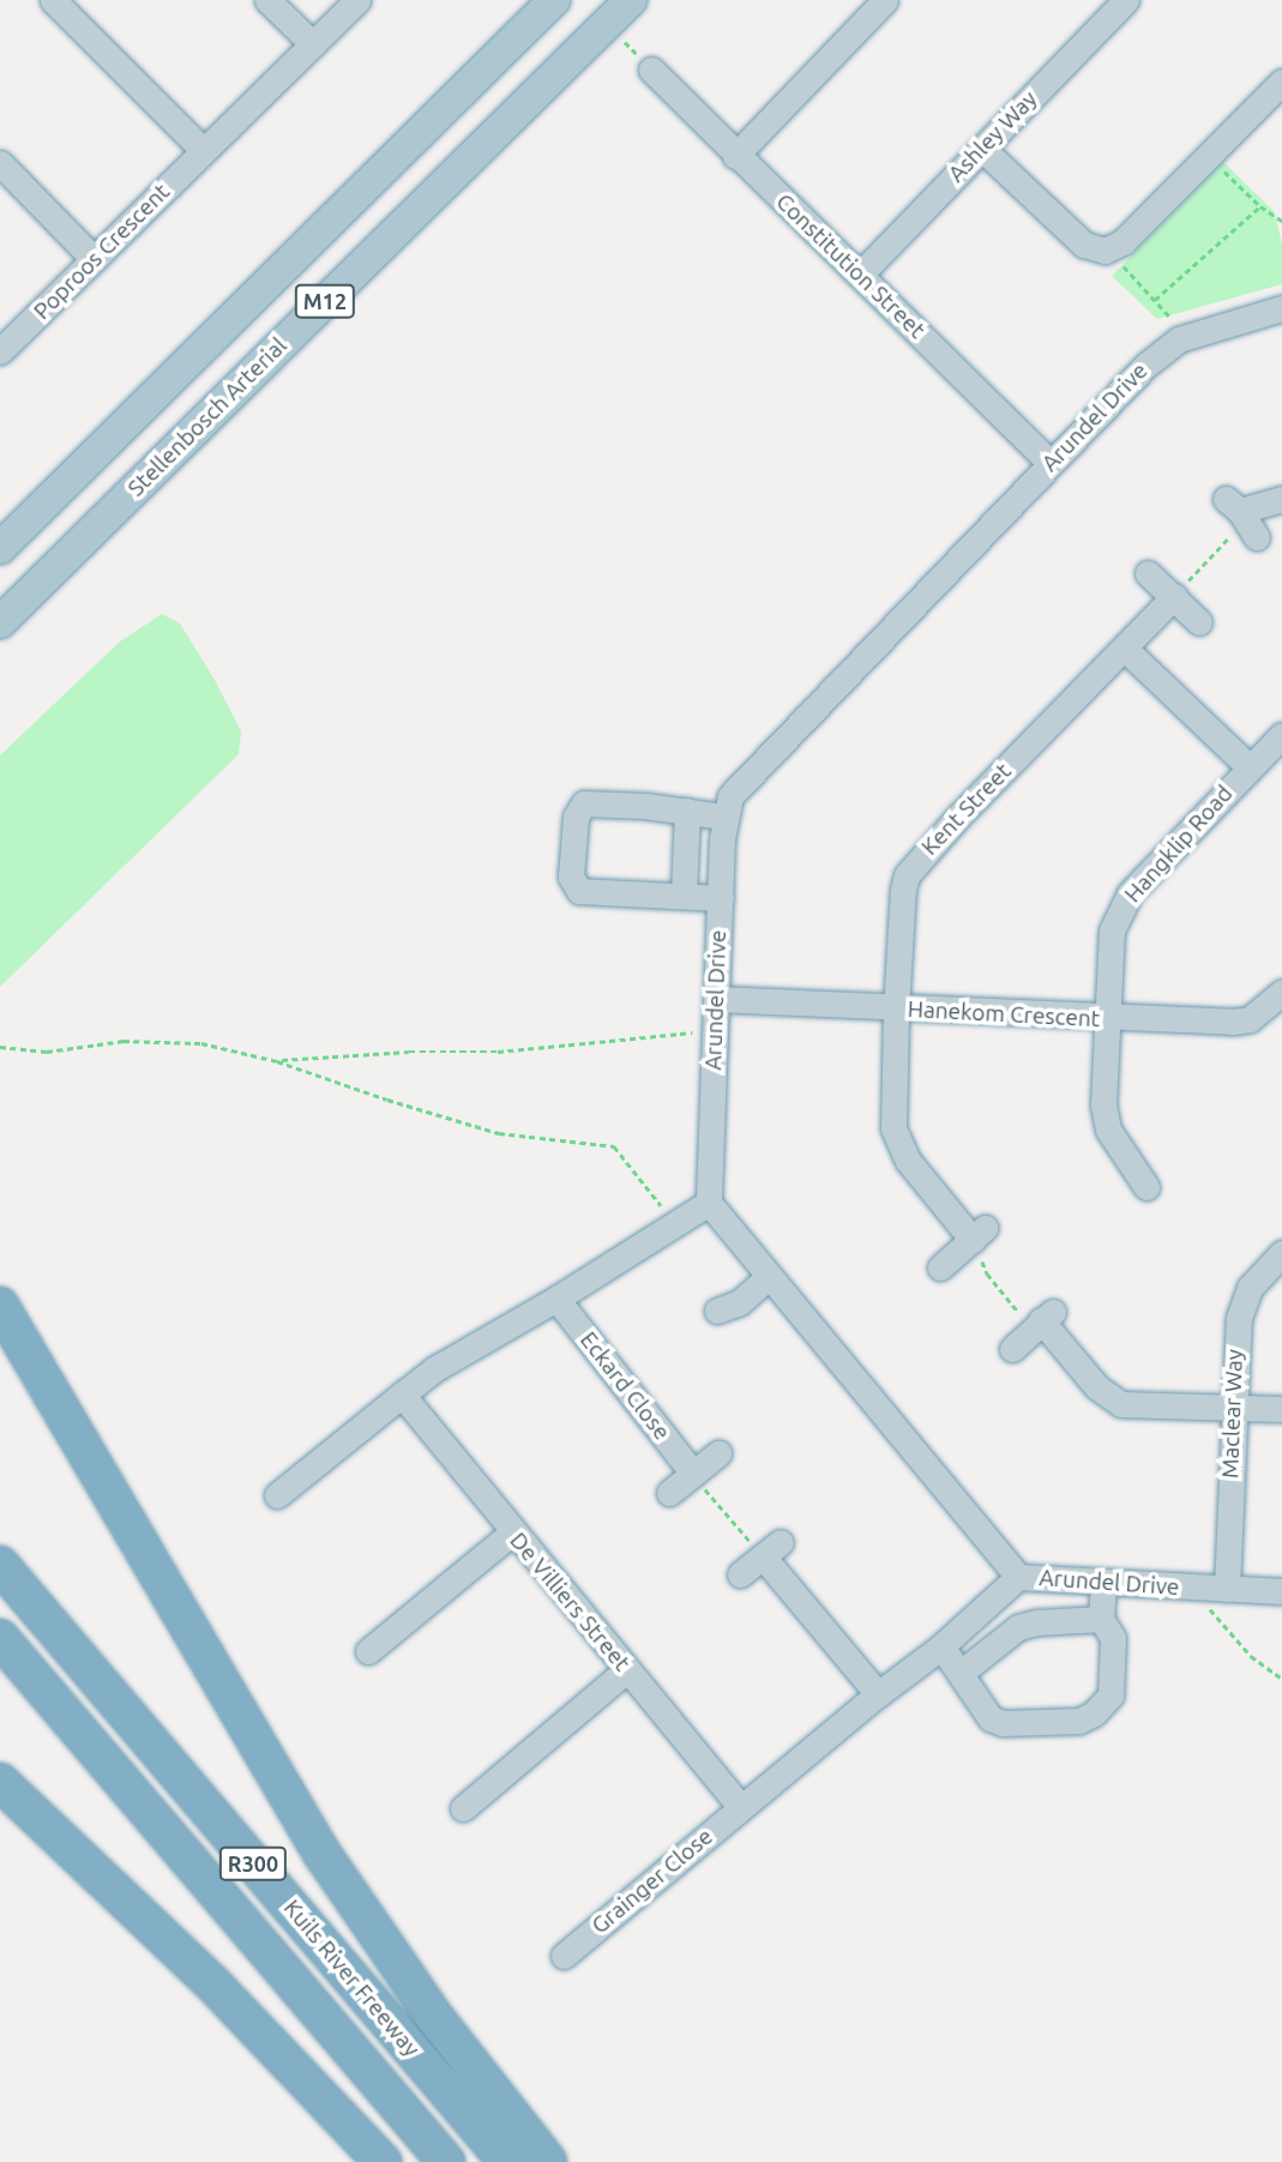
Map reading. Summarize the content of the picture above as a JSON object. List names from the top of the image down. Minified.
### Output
{"streets":{"highway":["R300","Kuils River Freeway"],"main road":["M12","Stellenbosch Arterial"],"street":["Ashley Way","Poproos Crescent","Constitution Street","Arundel Drive","Kent Street","Hangklip Road","Hanekom Crescent","Eckard Close","Maclear Way","De Villiers Street","Grainger Close"]},"crossings":[["Ashley Way","Constitution Street"],["Constitution Street","Arundel Drive"],["Arundel Drive","Hanekom Crescent"],["Arundel Drive","Maclear Way"],["Kent Street","Hanekom Crescent"],["Hangklip Road","Hanekom Crescent"],["De Villiers Street","Grainger Close"]]}
